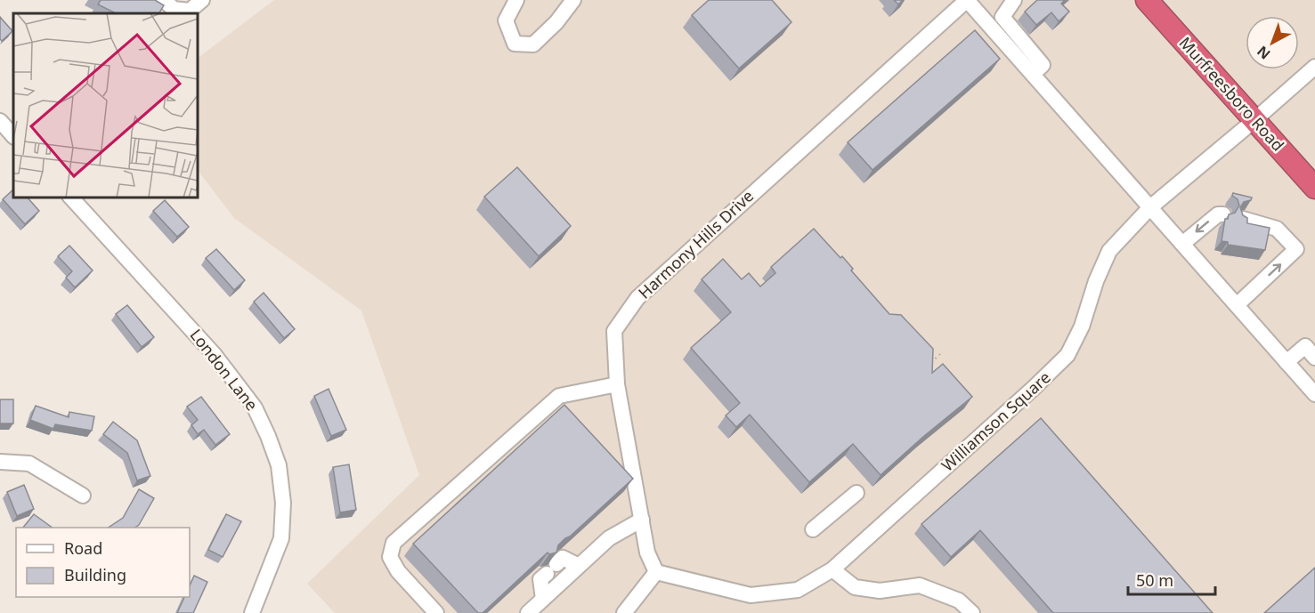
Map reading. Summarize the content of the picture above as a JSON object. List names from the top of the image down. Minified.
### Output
{"streets":{"highway":["Murfreesboro Road"],"street":["Harmony Hills Drive","London Lane","Williamson Square"]},"crossings":[["Murfreesboro Road","Williamson Square"],["Harmony Hills Drive","Williamson Square"]],"legend":["Road","Building"],"scale_bar":"50 m","north":"bottom left"}
